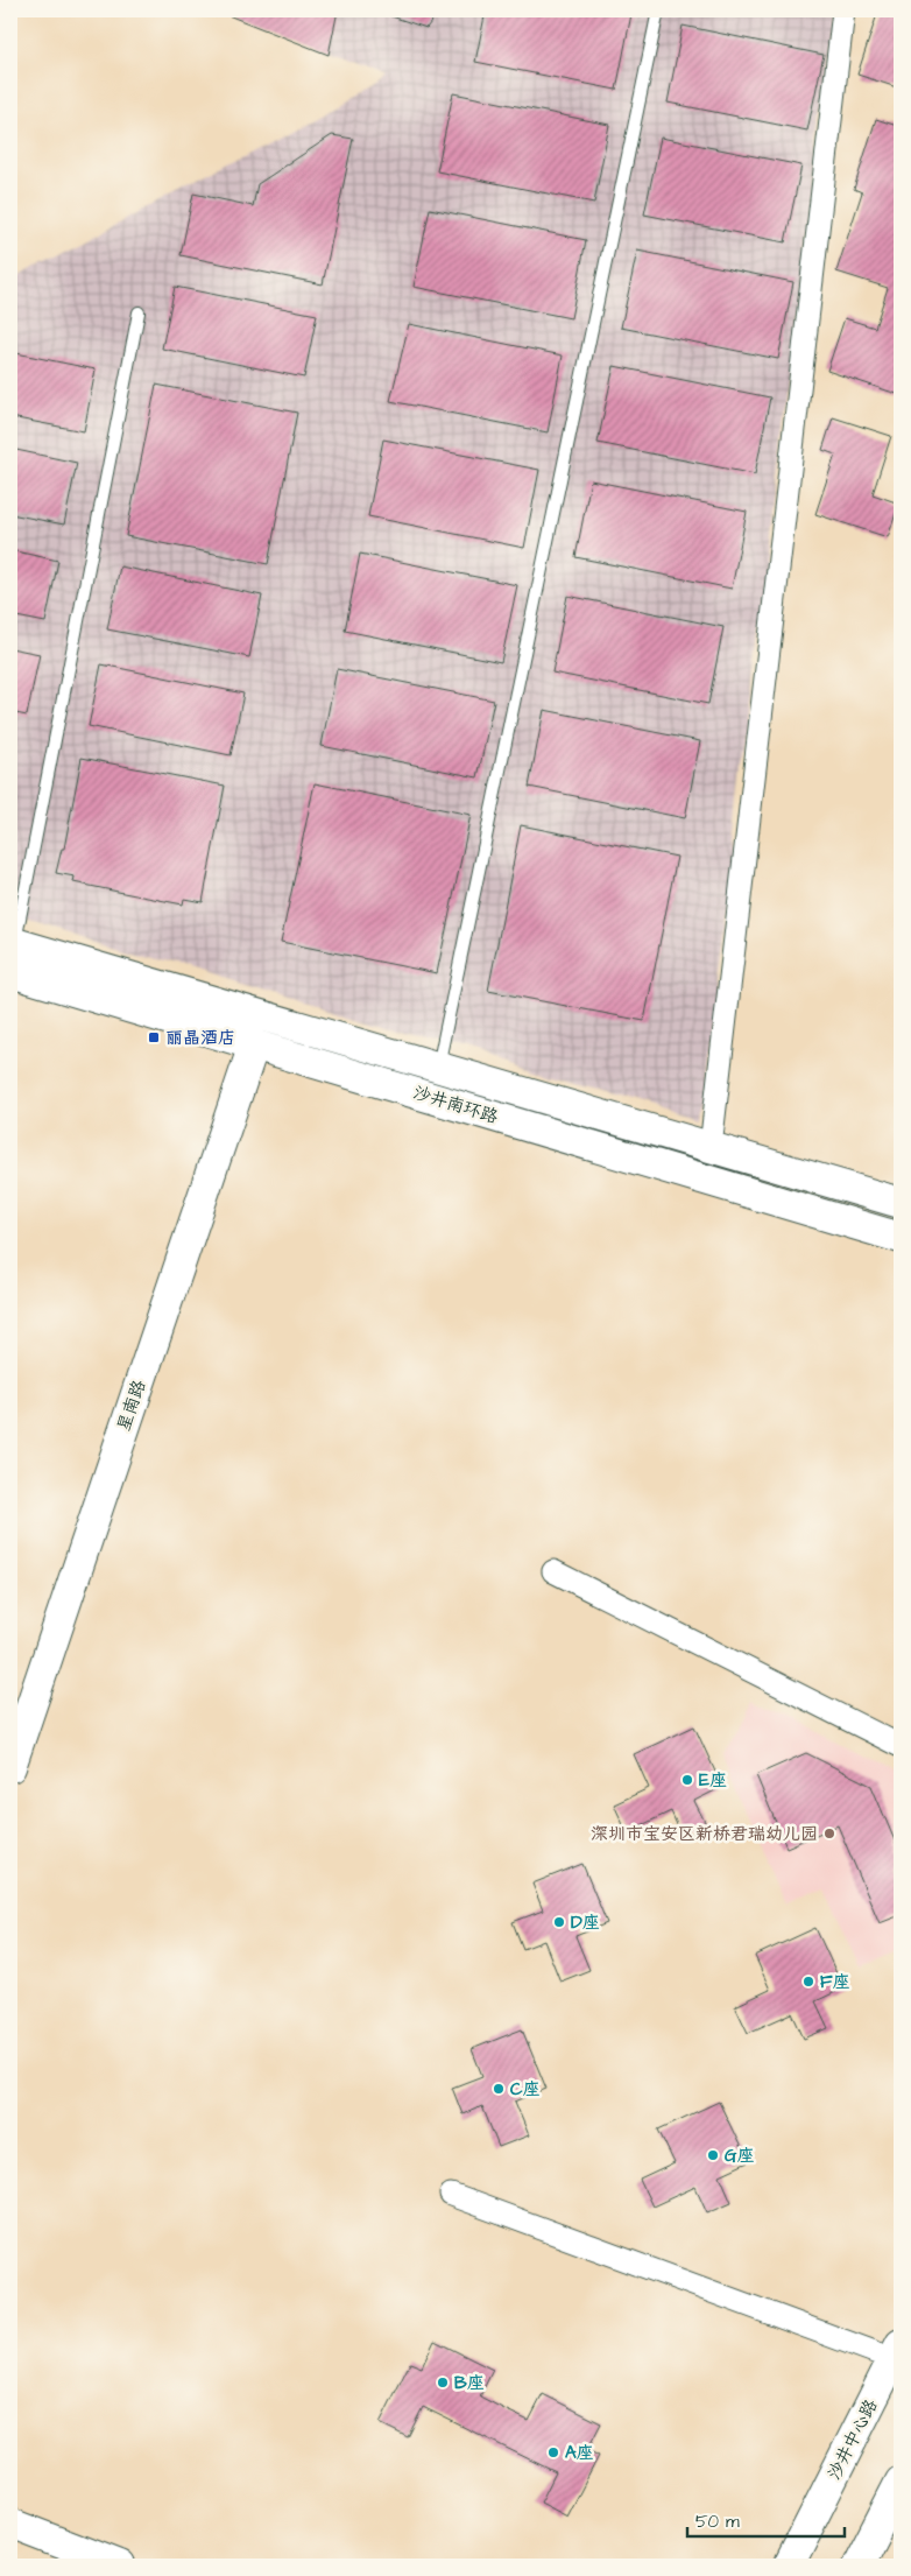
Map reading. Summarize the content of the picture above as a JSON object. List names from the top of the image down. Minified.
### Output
{"streets":{"main road":["沙井南环路","星南路","沙井中心路"]},"crossings":[["沙井南环路","星南路"]],"places":{"transit":["丽晶酒店"],"other":["E座","深圳市宝安区新桥君瑞幼儿园","D座","F座","C座","G座","B座","A座"]},"scale_bar":"50 m"}
